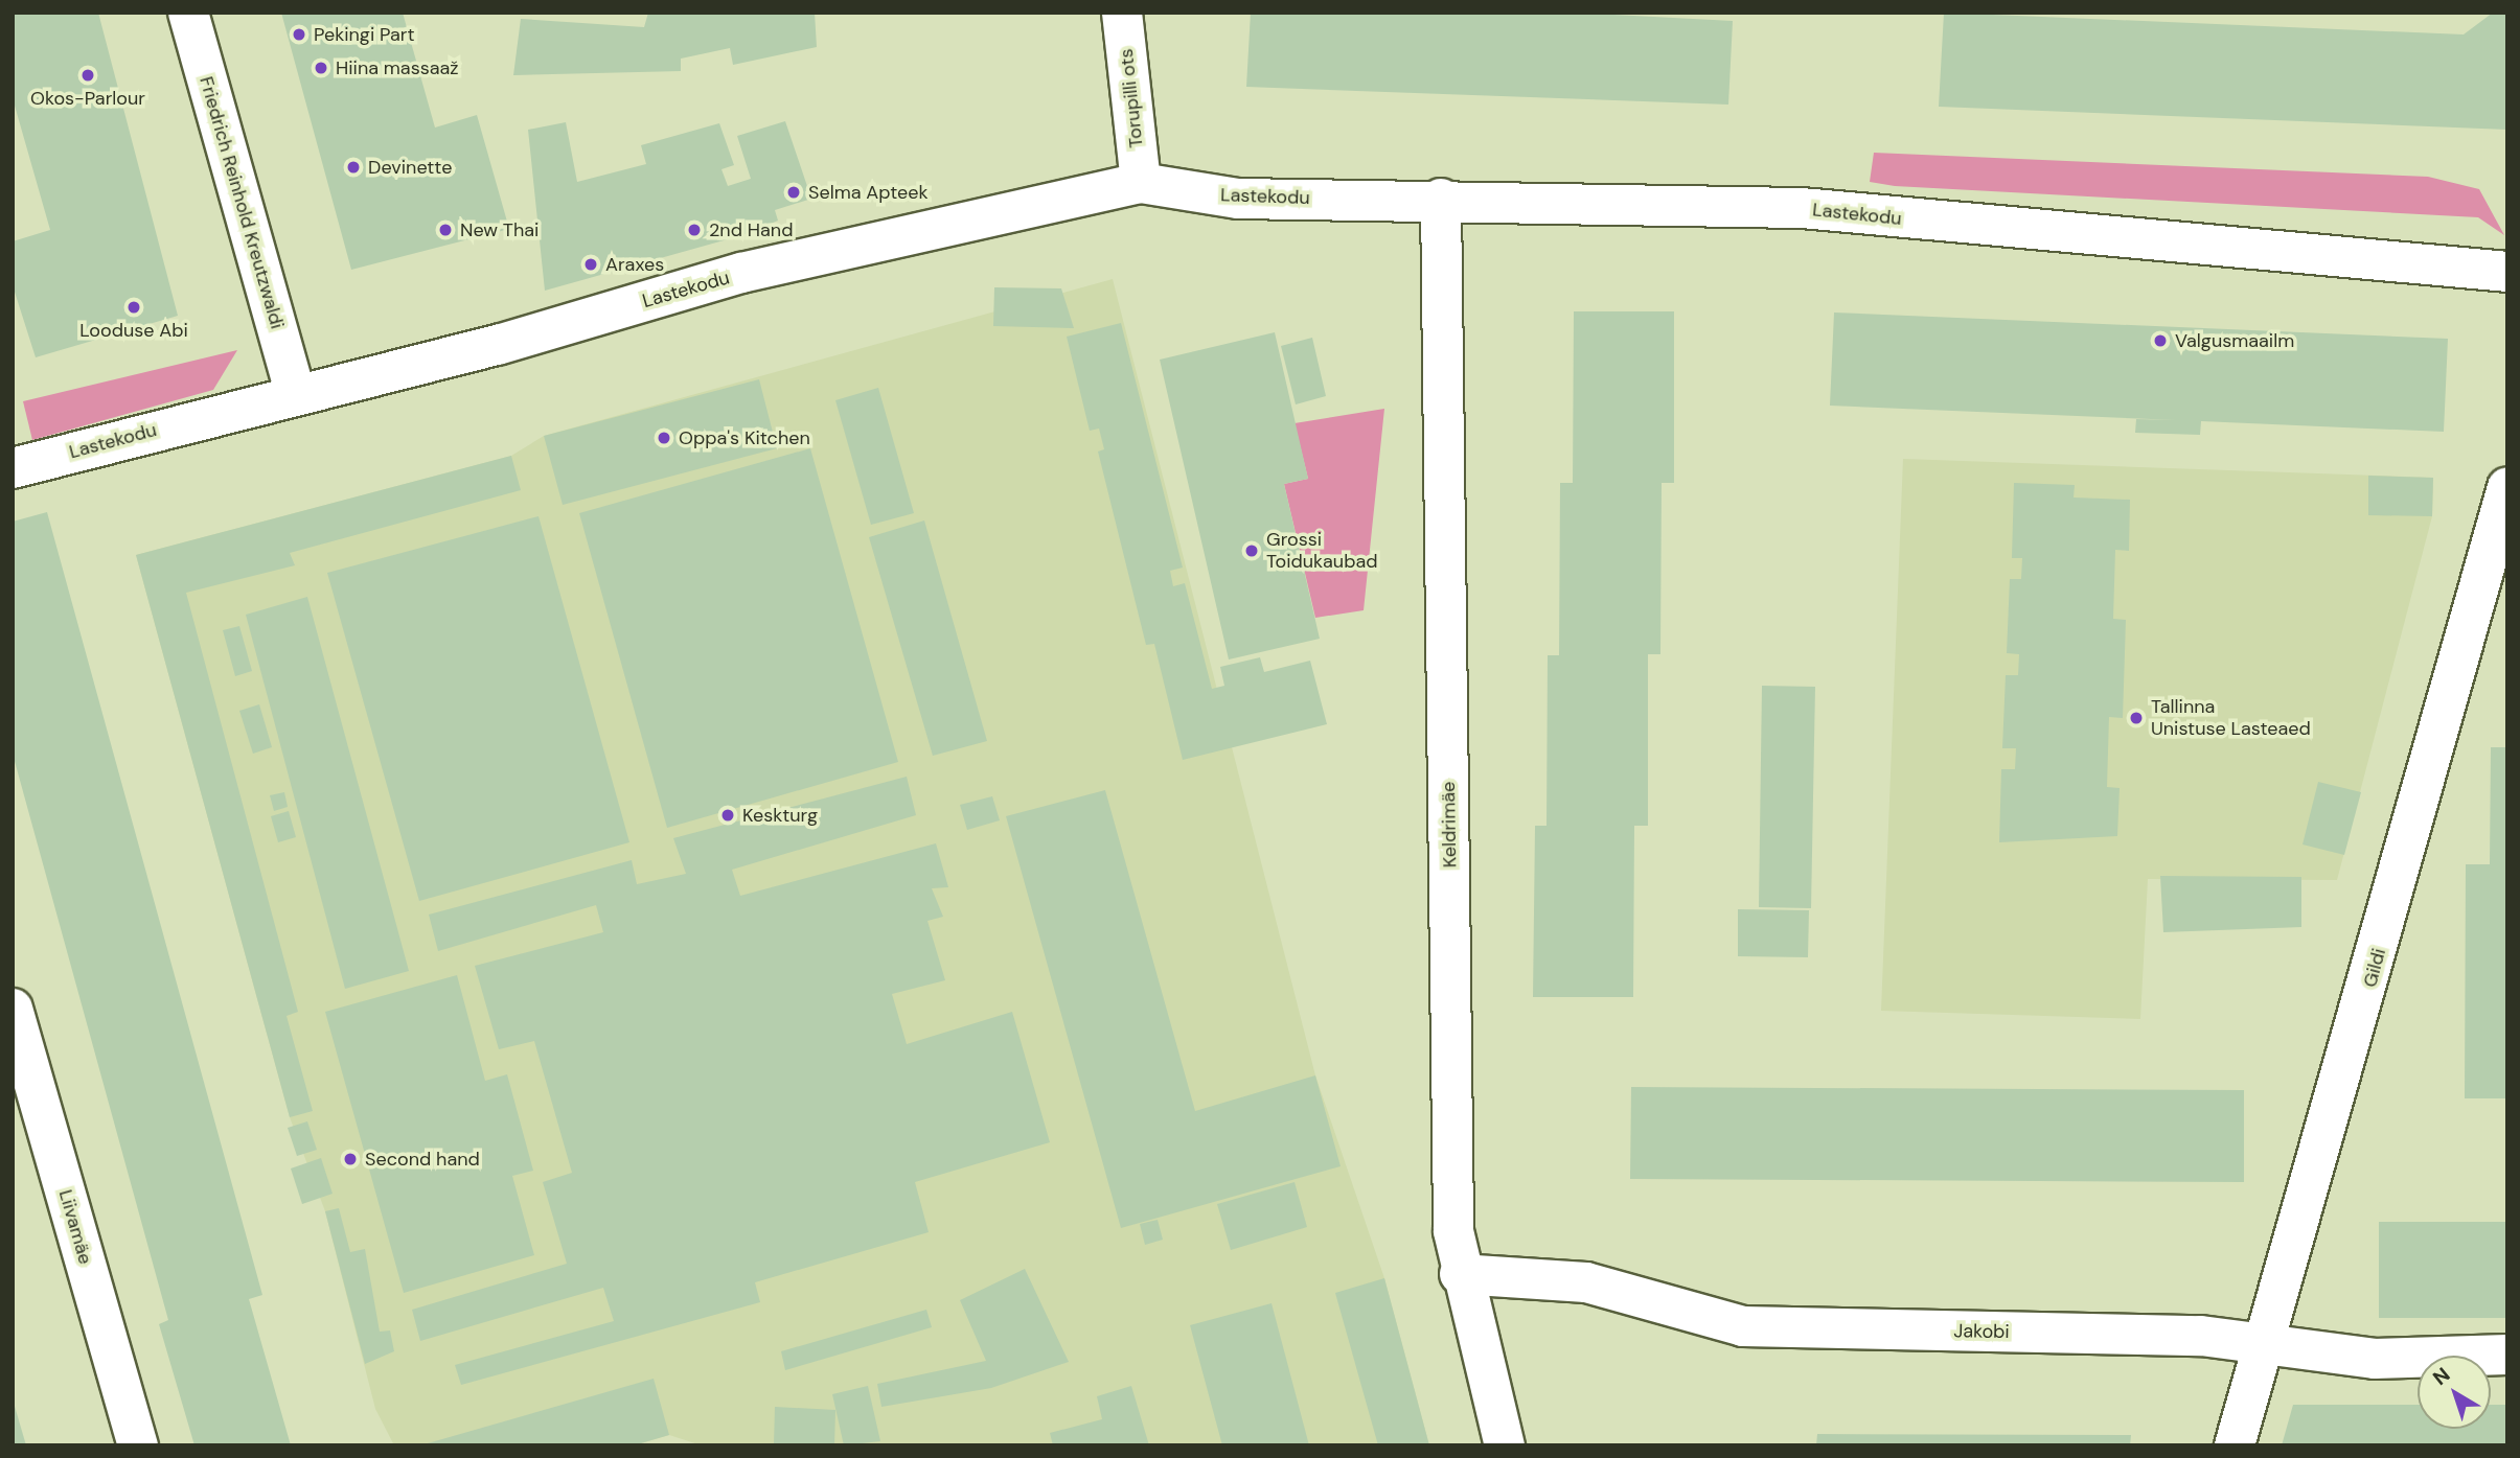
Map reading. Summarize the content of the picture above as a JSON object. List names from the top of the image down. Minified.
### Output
{"streets":{"street":["Torupilli ots","Lastekodu","Friedrich Reinhold Kreutzwaldi","Keldrimäe","Gildi","Liivamäe","Jakobi"]},"crossings":[["Torupilli ots","Lastekodu"],["Lastekodu","Friedrich Reinhold Kreutzwaldi"],["Lastekodu","Keldrimäe"],["Keldrimäe","Jakobi"],["Gildi","Jakobi"]],"places":["Pekingi Part","Hiina massaaž","Okos-Parlour","Devinette","Selma Apteek","New Thai","2nd Hand","Araxes","Looduse Abi","Valgusmaailm","Oppa's Kitchen","Grossi Toidukaubad","Tallinna Unistuse Lasteaed","Keskturg","Second hand"],"north":"top left"}
